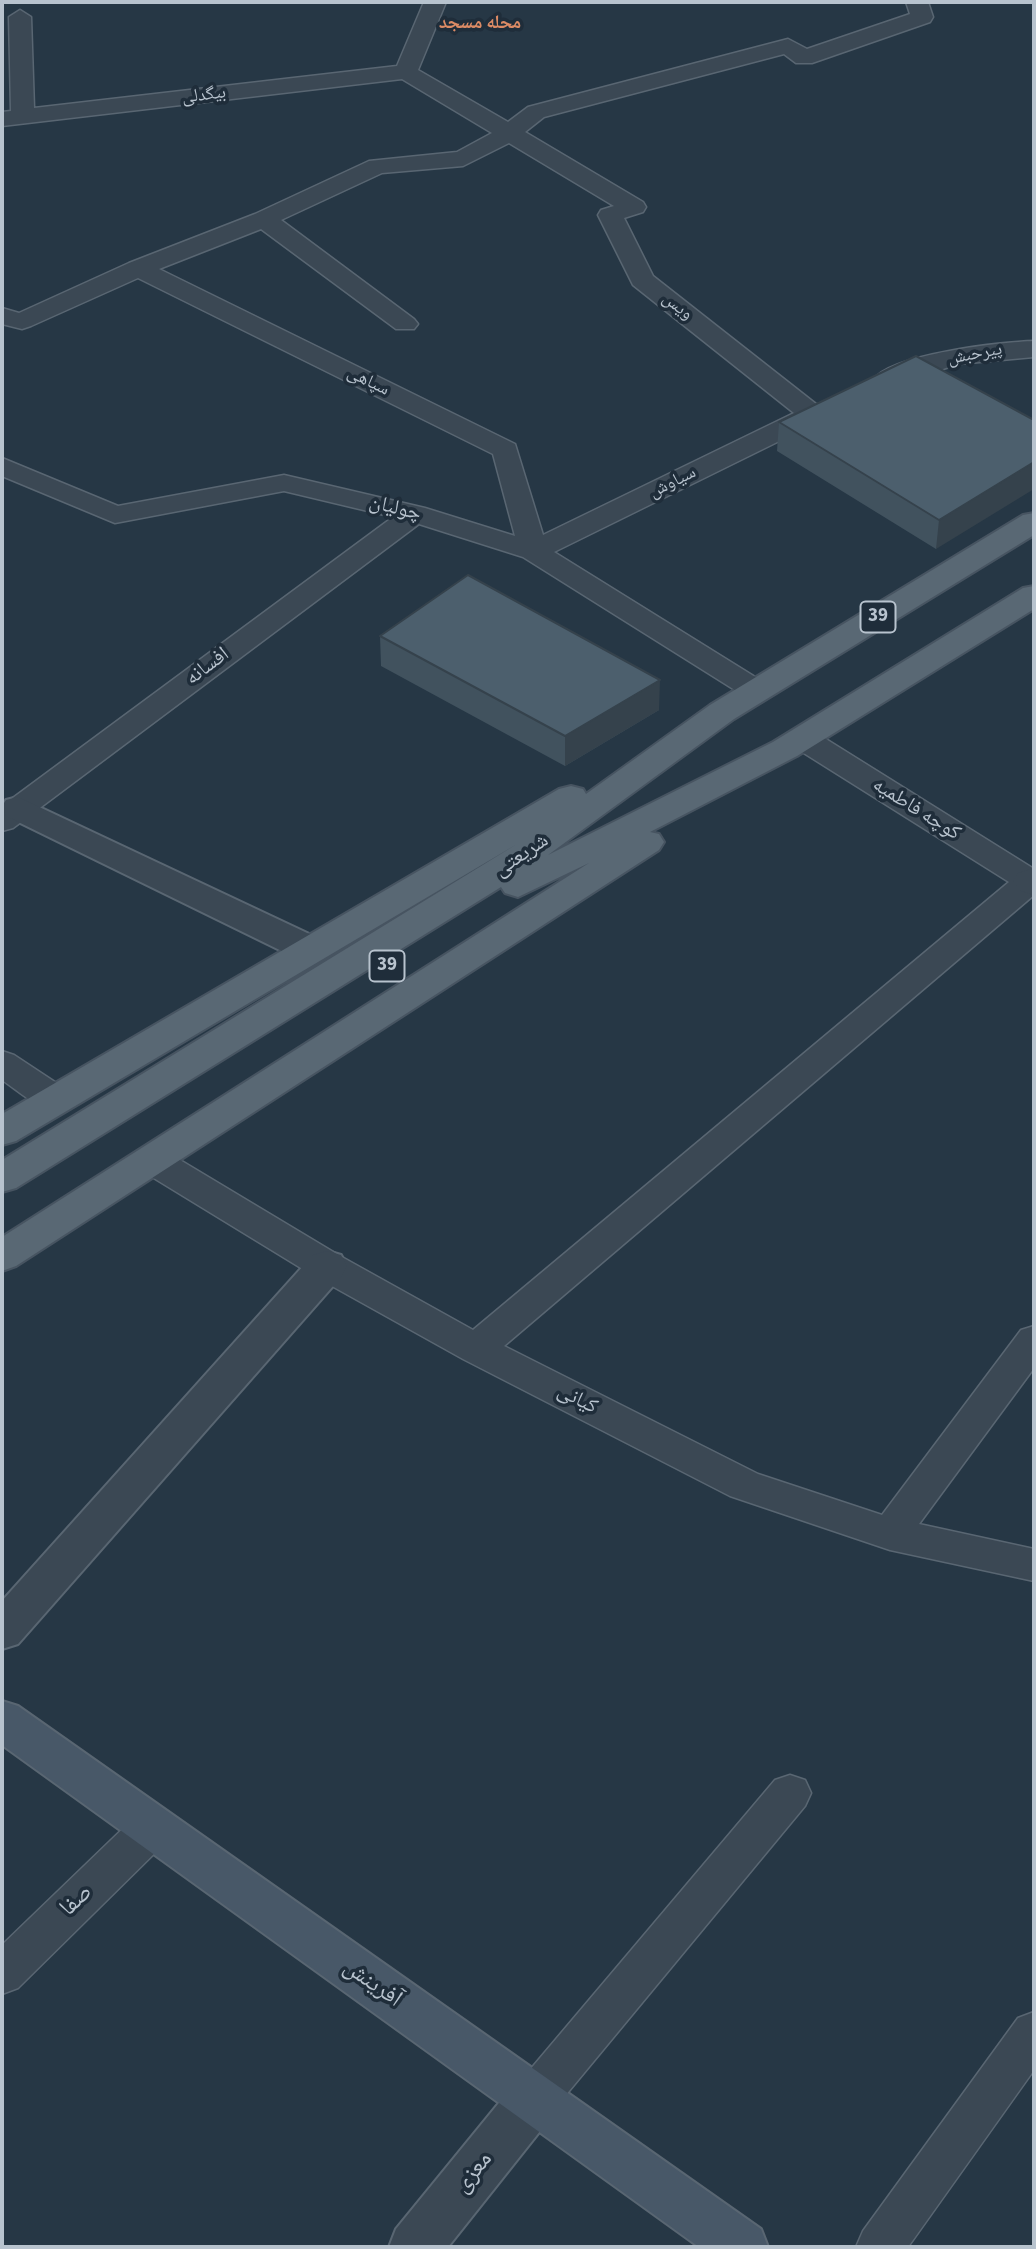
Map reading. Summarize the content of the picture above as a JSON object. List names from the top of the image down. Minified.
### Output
{"streets":{"main road":["39","شریعتی","آفرینش"],"street":["معزی"],"lane":["بیگدلی","ویس","پیرحبش","سپاهی","سیاوش","چولیان","افسانه","کوچه فاطمیه","کیانی","صفا"]},"crossings":[["ویس","سیاوش"],["سپاهی","سیاوش"],["سپاهی","چولیان"],["سیاوش","چولیان"],["چولیان","افسانه"],["چولیان","شریعتی"],["کوچه فاطمیه","شریعتی"],["صفا","آفرینش"],["آفرینش","معزی"]],"districts":["محله مسجد"]}
